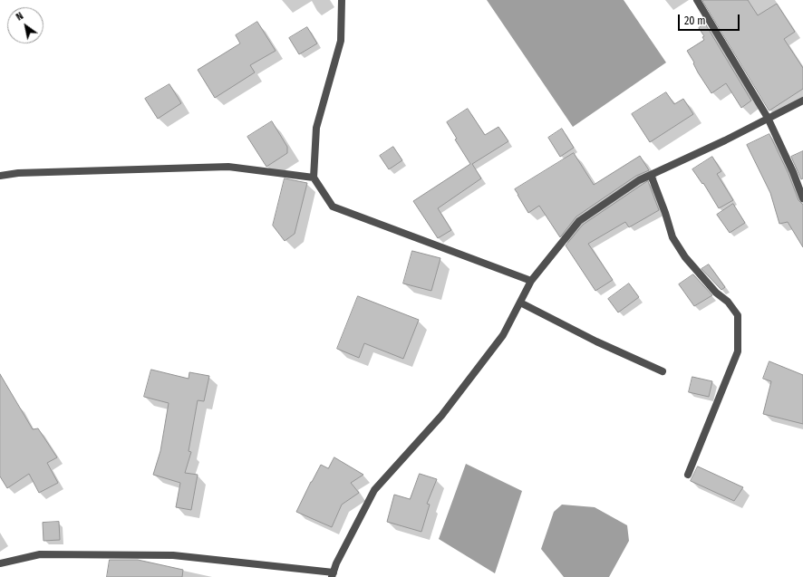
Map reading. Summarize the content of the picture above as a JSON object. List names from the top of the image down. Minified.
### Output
{"scale_bar":"20 m","north":"top left"}
